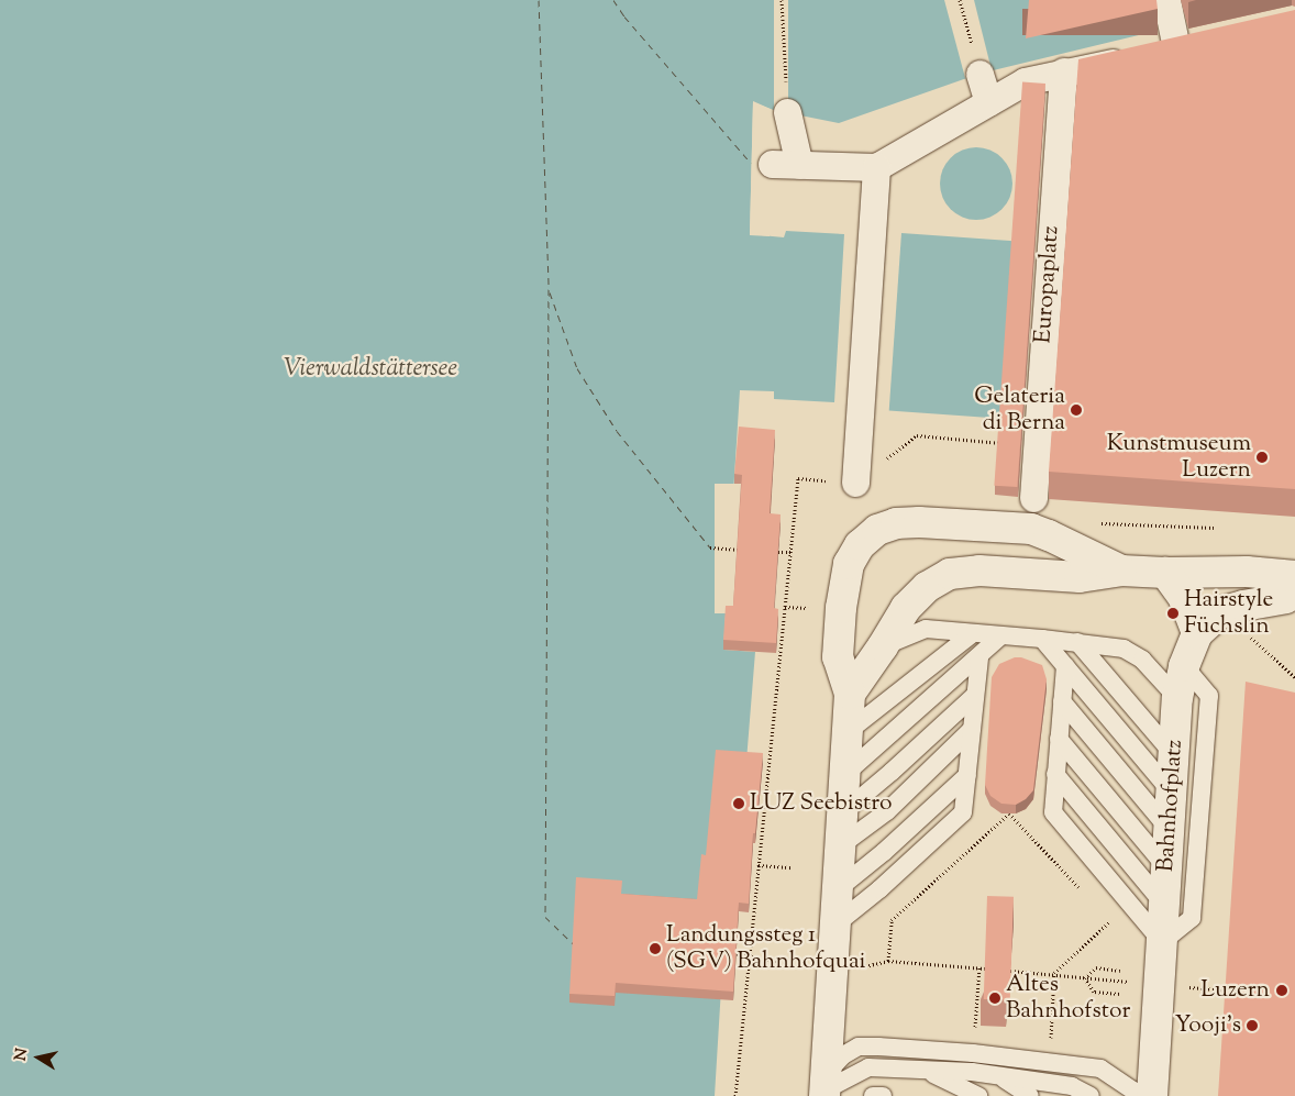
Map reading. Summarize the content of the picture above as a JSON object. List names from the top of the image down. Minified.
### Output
{"streets":{"street":["Europaplatz","Bahnhofplatz"]},"water":["Vierwaldstättersee"],"places":["Gelateria di Berna","Kunstmuseum Luzern","Hairstyle Füchslin","LUZ Seebistro","Landungssteg 1 (SGV) Bahnhofquai","Luzern","Altes Bahnhofstor","Yooji's"],"north":"left"}
